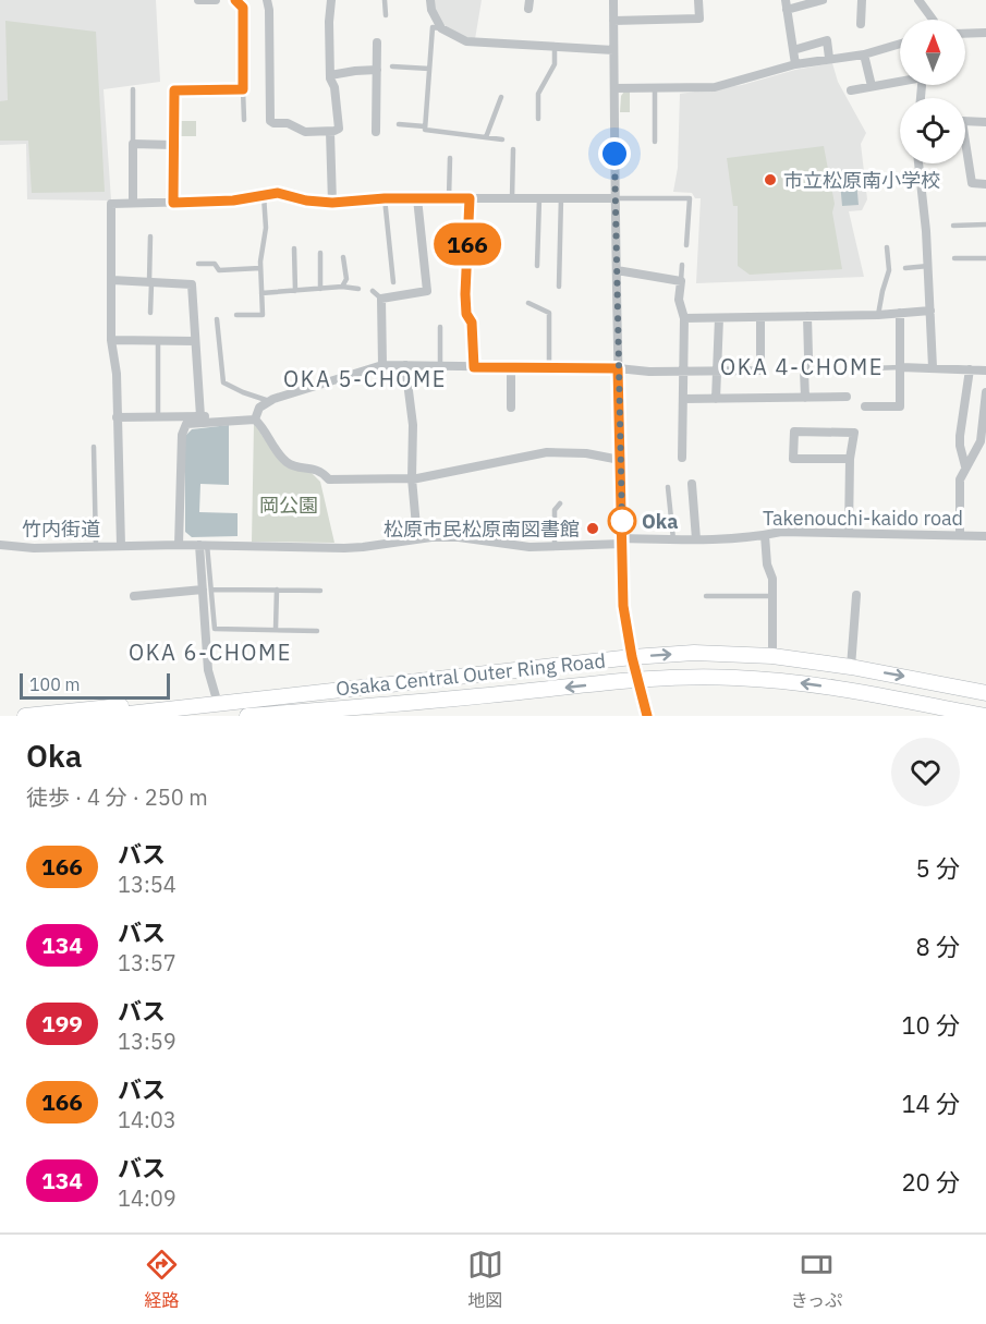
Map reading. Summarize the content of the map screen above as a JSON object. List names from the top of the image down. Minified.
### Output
{"streets":{"main road":["Osaka Central Outer Ring Road"],"street":["Takenouchi-kaido road","竹内街道"]},"districts":["OKA 4-CHOME","OKA 5-CHOME","OKA 6-CHOME"],"parks":["岡公園"],"places":["市立松原南小学校","Oka","松原市民松原南図書館"],"lines":["bus line 166"],"scale_bar":"100 m","north":"top","page":{"on_map":"166","scale":"100 m","heading":["Oka","徒歩 · 4 分 · 250 m"],"list":[{"mark":"166","name":"バス","note":"13:54","value":"5 分"},{"mark":"134","name":"バス","note":"13:57","value":"8 分"},{"mark":"199","name":"バス","note":"13:59","value":"10 分"},{"mark":"166","name":"バス","note":"14:03","value":"14 分"},{"mark":"134","name":"バス","note":"14:09","value":"20 分"}],"tabs":["経路","地図","きっぷ"]}}
